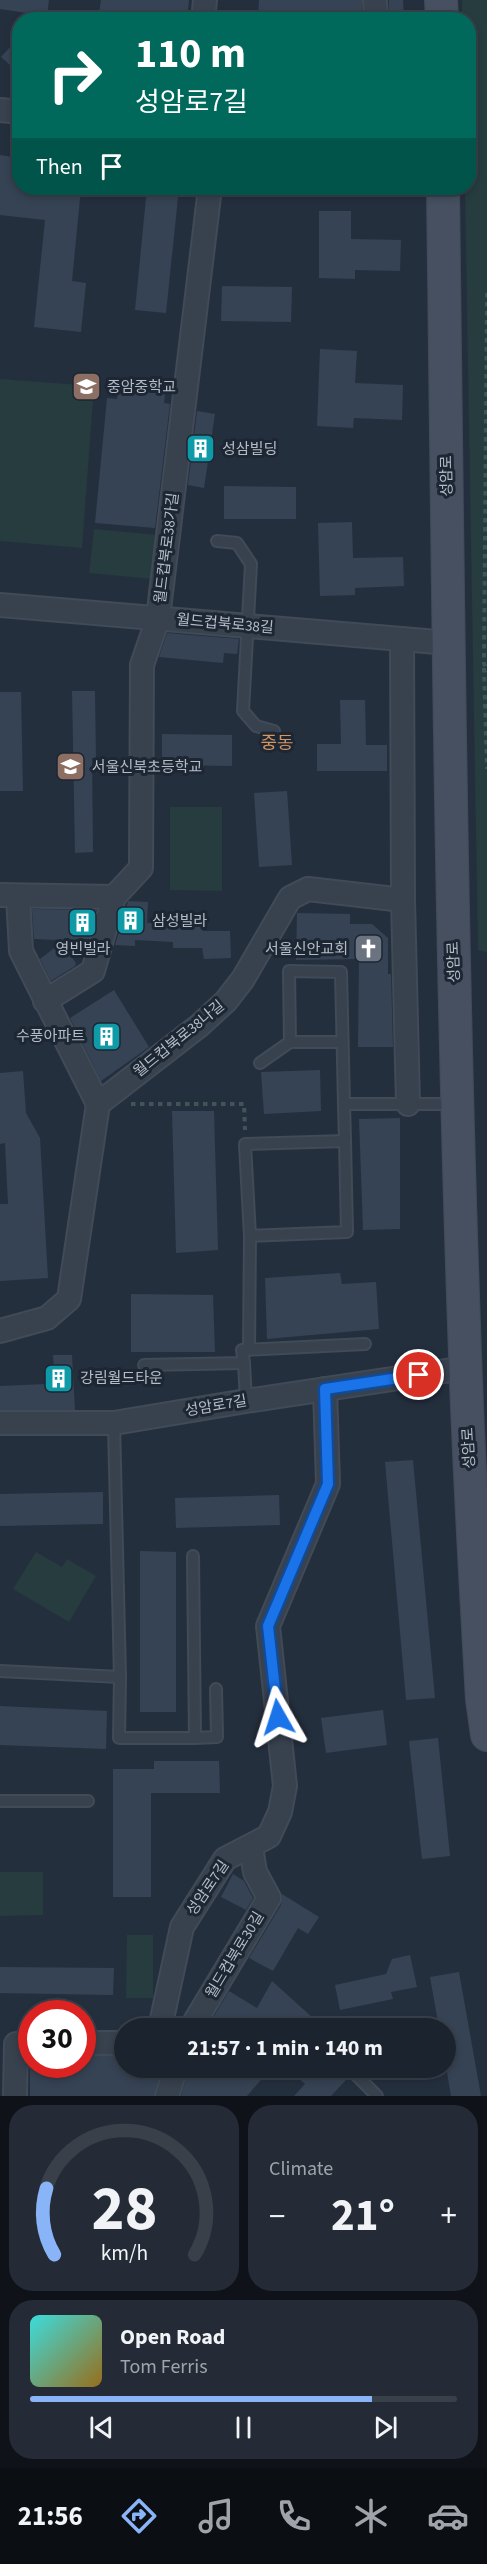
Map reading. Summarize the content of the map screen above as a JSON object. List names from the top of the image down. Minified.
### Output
{"streets":{"main road":["성암로"],"street":["월드컵북로38가길","월드컵북로38길","월드컵북로38나길","성암로7길","월드컵북로30길"]},"crossings":[["성암로","월드컵북로38길"],["성암로","성암로7길"],["월드컵북로38가길","월드컵북로38길"],["성암로7길","월드컵북로30길"]],"districts":["중동"],"places":{"school or university":["중암중학교","서울신북초등학교"],"building":["성삼빌딩","삼성빌라","영빈빌라","수풍아파트","강림월드타운"],"church":["서울신안교회"]},"page":{"turn":["110 m","성암로7길"],"then":"Then","limit":"30","trip":"21:57 · 1 min · 140 m","tile":"Climate","heat":["−","21°","+"],"song":["Open Road","Tom Ferris"],"tabs":"21:56","gauge":["28","km/h"]}}
